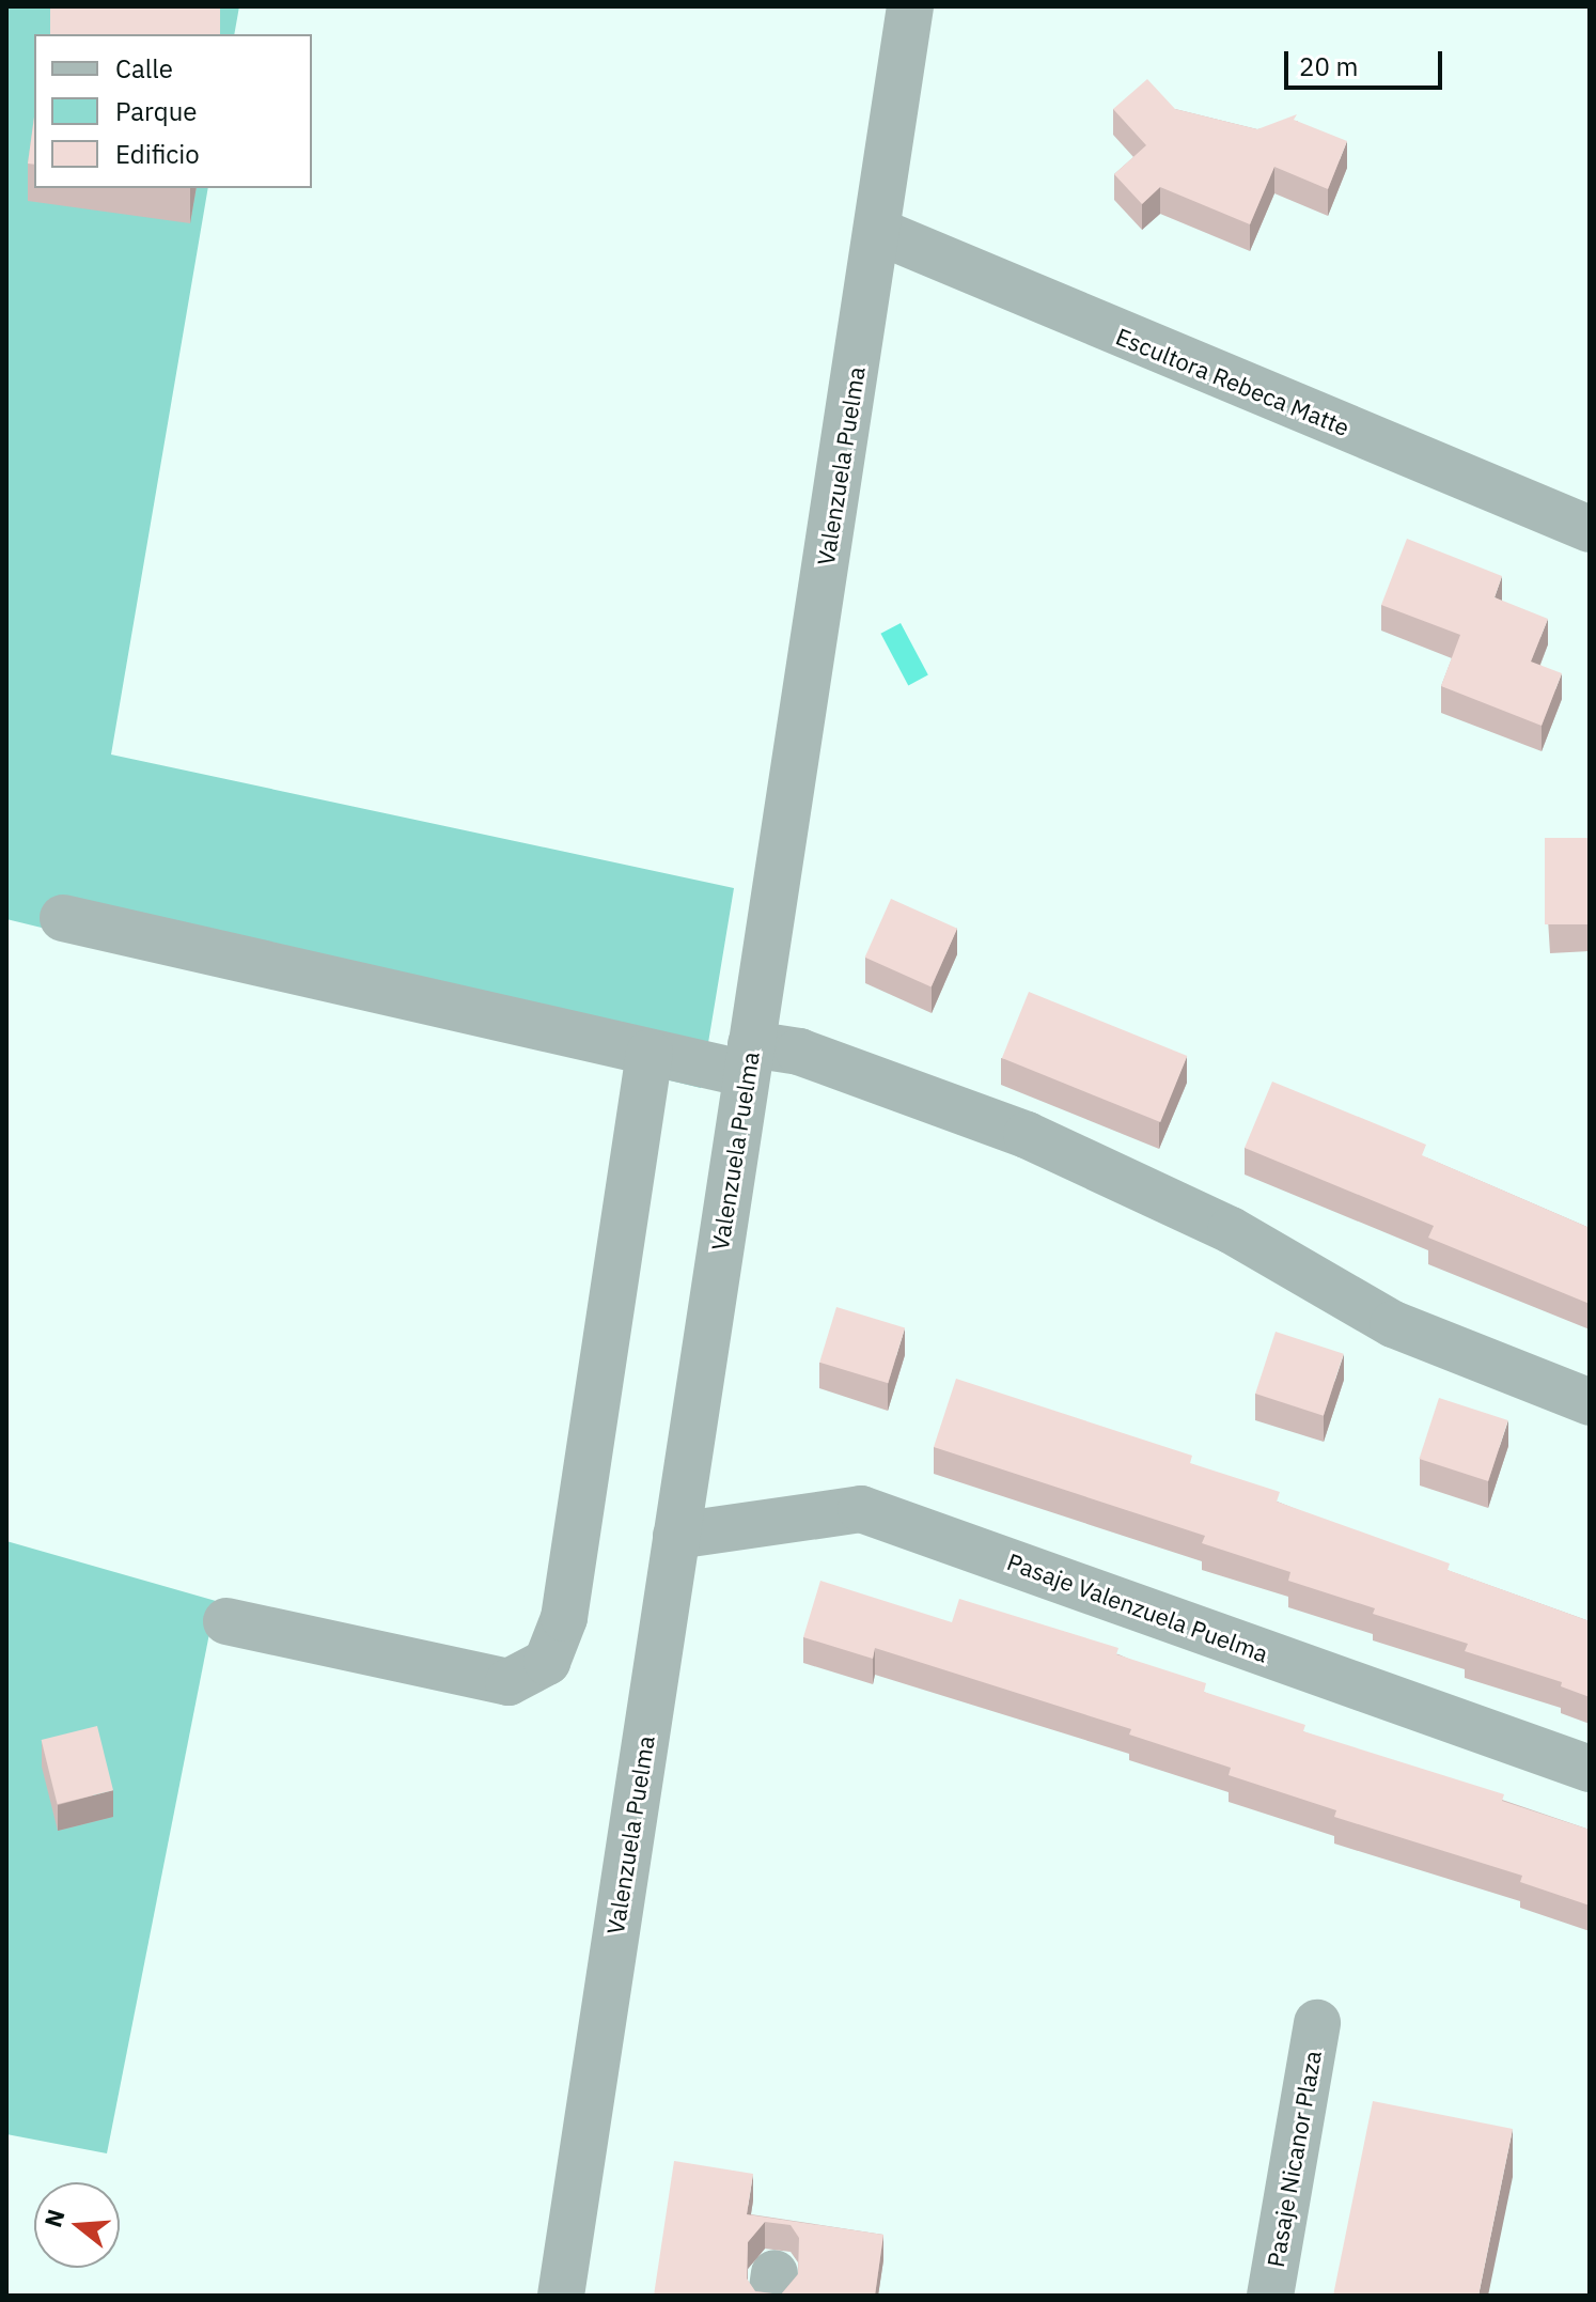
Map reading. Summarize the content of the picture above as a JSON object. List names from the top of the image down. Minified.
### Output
{"streets":{"street":["Escultora Rebeca Matte","Valenzuela Puelma","Pasaje Valenzuela Puelma","Pasaje Nicanor Plaza"]},"crossings":[["Escultora Rebeca Matte","Valenzuela Puelma"],["Valenzuela Puelma","Pasaje Valenzuela Puelma"]],"legend":["Calle","Parque","Edificio"],"scale_bar":"20 m","north":"left"}
